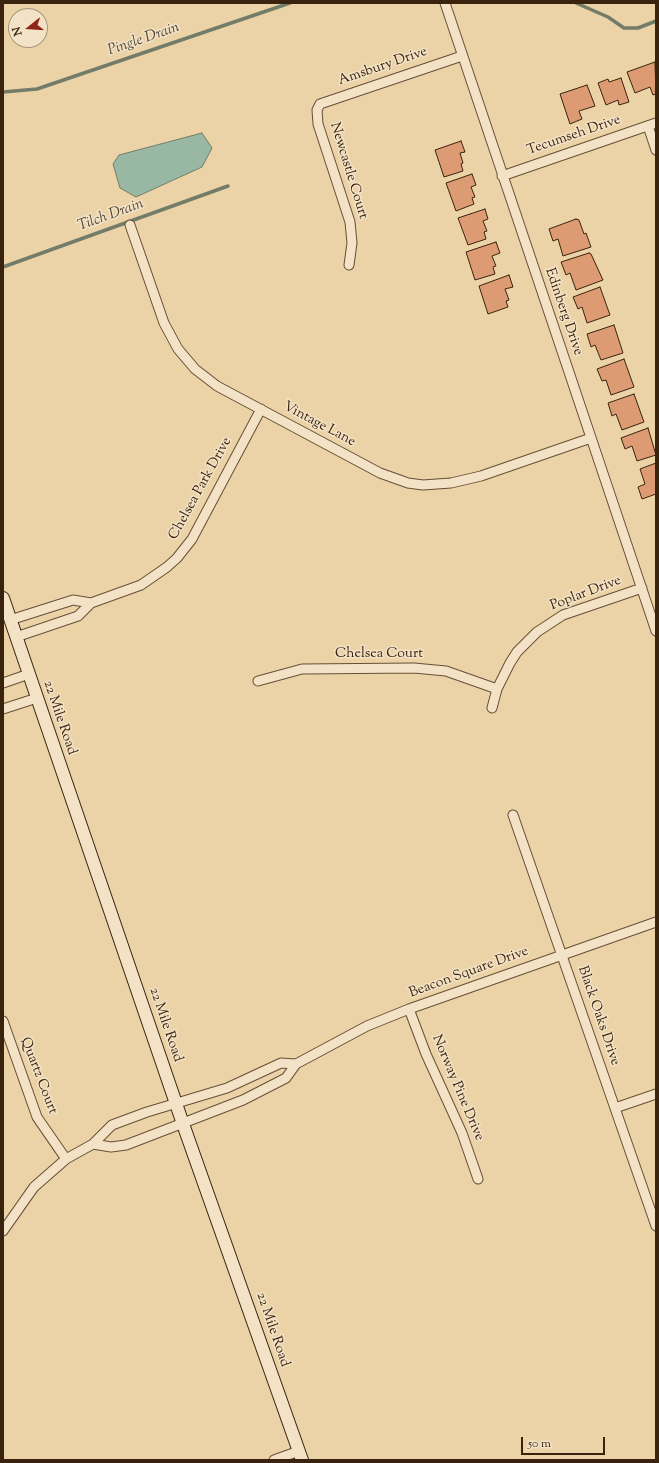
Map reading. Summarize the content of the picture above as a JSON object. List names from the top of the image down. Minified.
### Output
{"streets":{"street":["Amsbury Drive","Tecumseh Drive","Newcastle Court","Edinberg Drive","Vintage Lane","Chelsea Park Drive","Poplar Drive","Chelsea Court","22 Mile Road","Beacon Square Drive","Black Oaks Drive","Quartz Court","Norway Pine Drive"]},"crossings":[["Amsbury Drive","Newcastle Court"],["Amsbury Drive","Edinberg Drive"],["Tecumseh Drive","Edinberg Drive"],["Edinberg Drive","Vintage Lane"],["Edinberg Drive","Poplar Drive"],["Vintage Lane","Chelsea Park Drive"],["Chelsea Park Drive","22 Mile Road"],["Poplar Drive","Chelsea Court"],["22 Mile Road","Beacon Square Drive"],["Beacon Square Drive","Black Oaks Drive"],["Beacon Square Drive","Quartz Court"],["Beacon Square Drive","Norway Pine Drive"]],"water":["Pingle Drain","Tilch Drain"],"scale_bar":"50 m","north":"left"}
